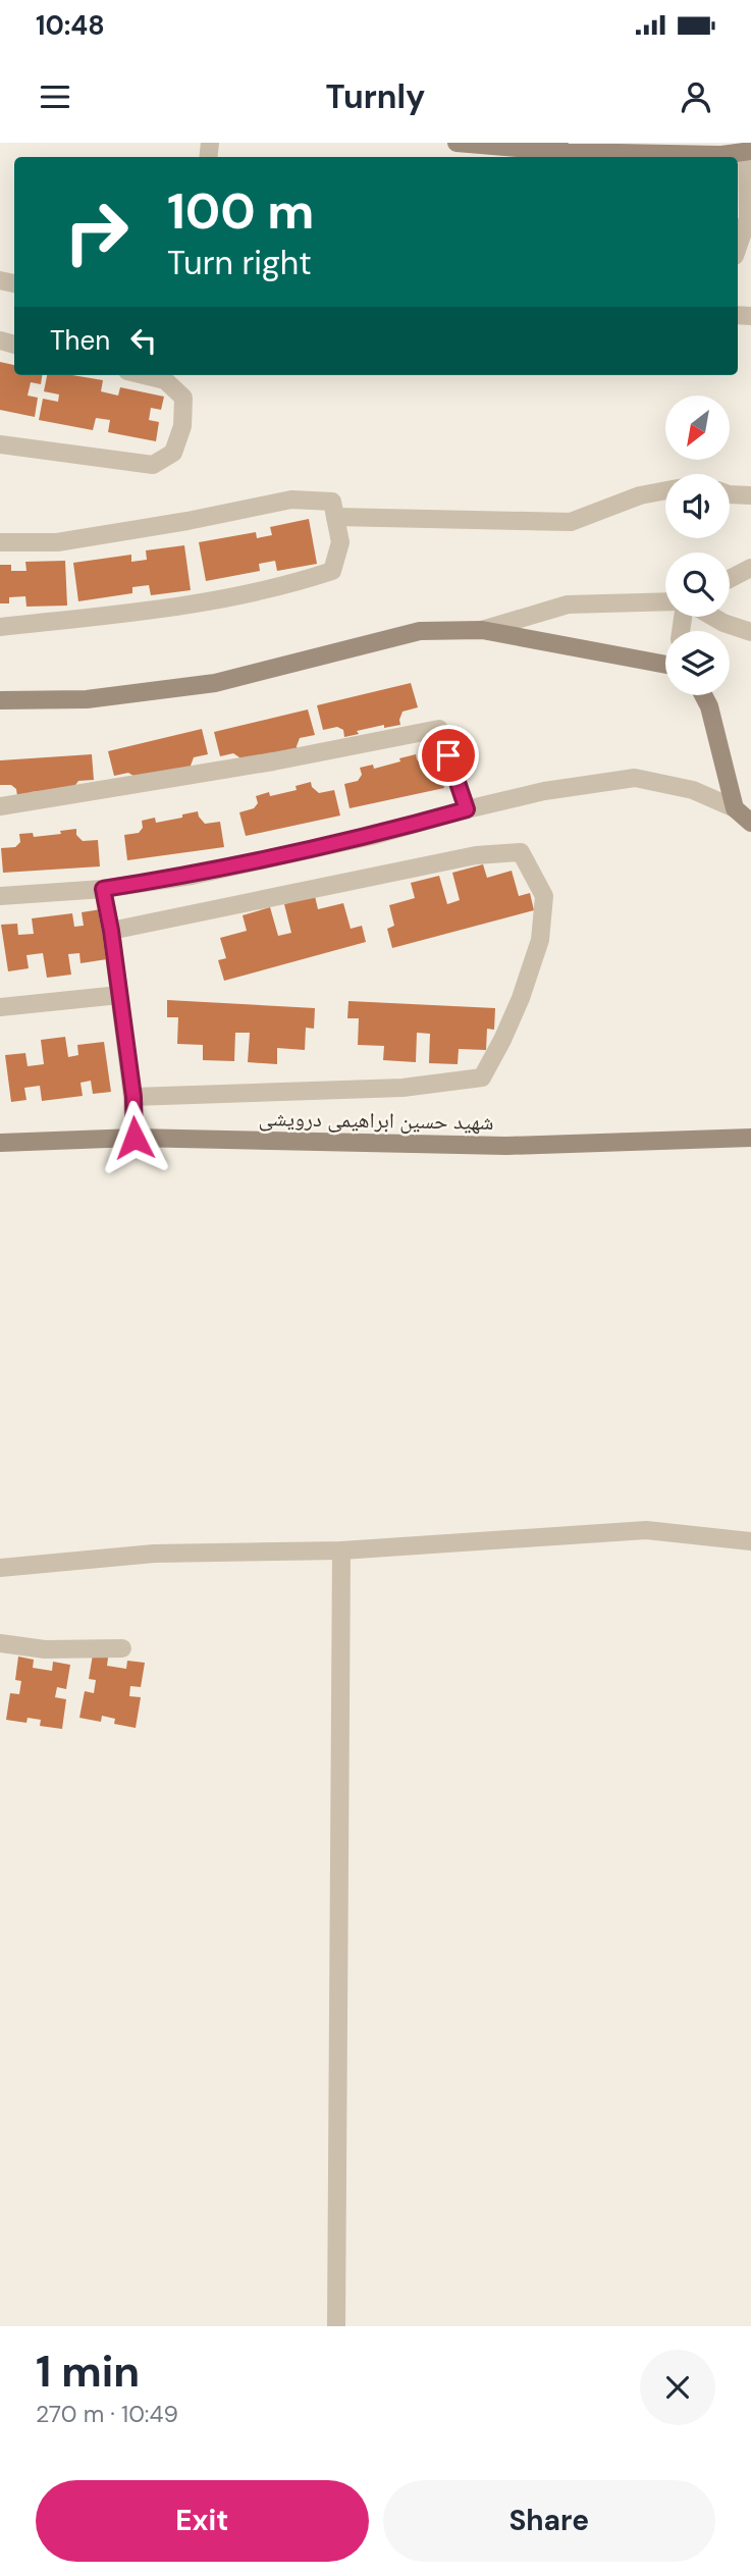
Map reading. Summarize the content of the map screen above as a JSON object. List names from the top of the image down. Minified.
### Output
{"streets":{"street":["شهید حسین ابراهیمی درویشی"]},"north":"bottom left","page":{"status":"10:48","header":"Turnly","turn":["100 m","Turn right"],"then":"Then","heading":["1 min","270 m · 10:49"],"buttons":["Exit","Share"]}}
